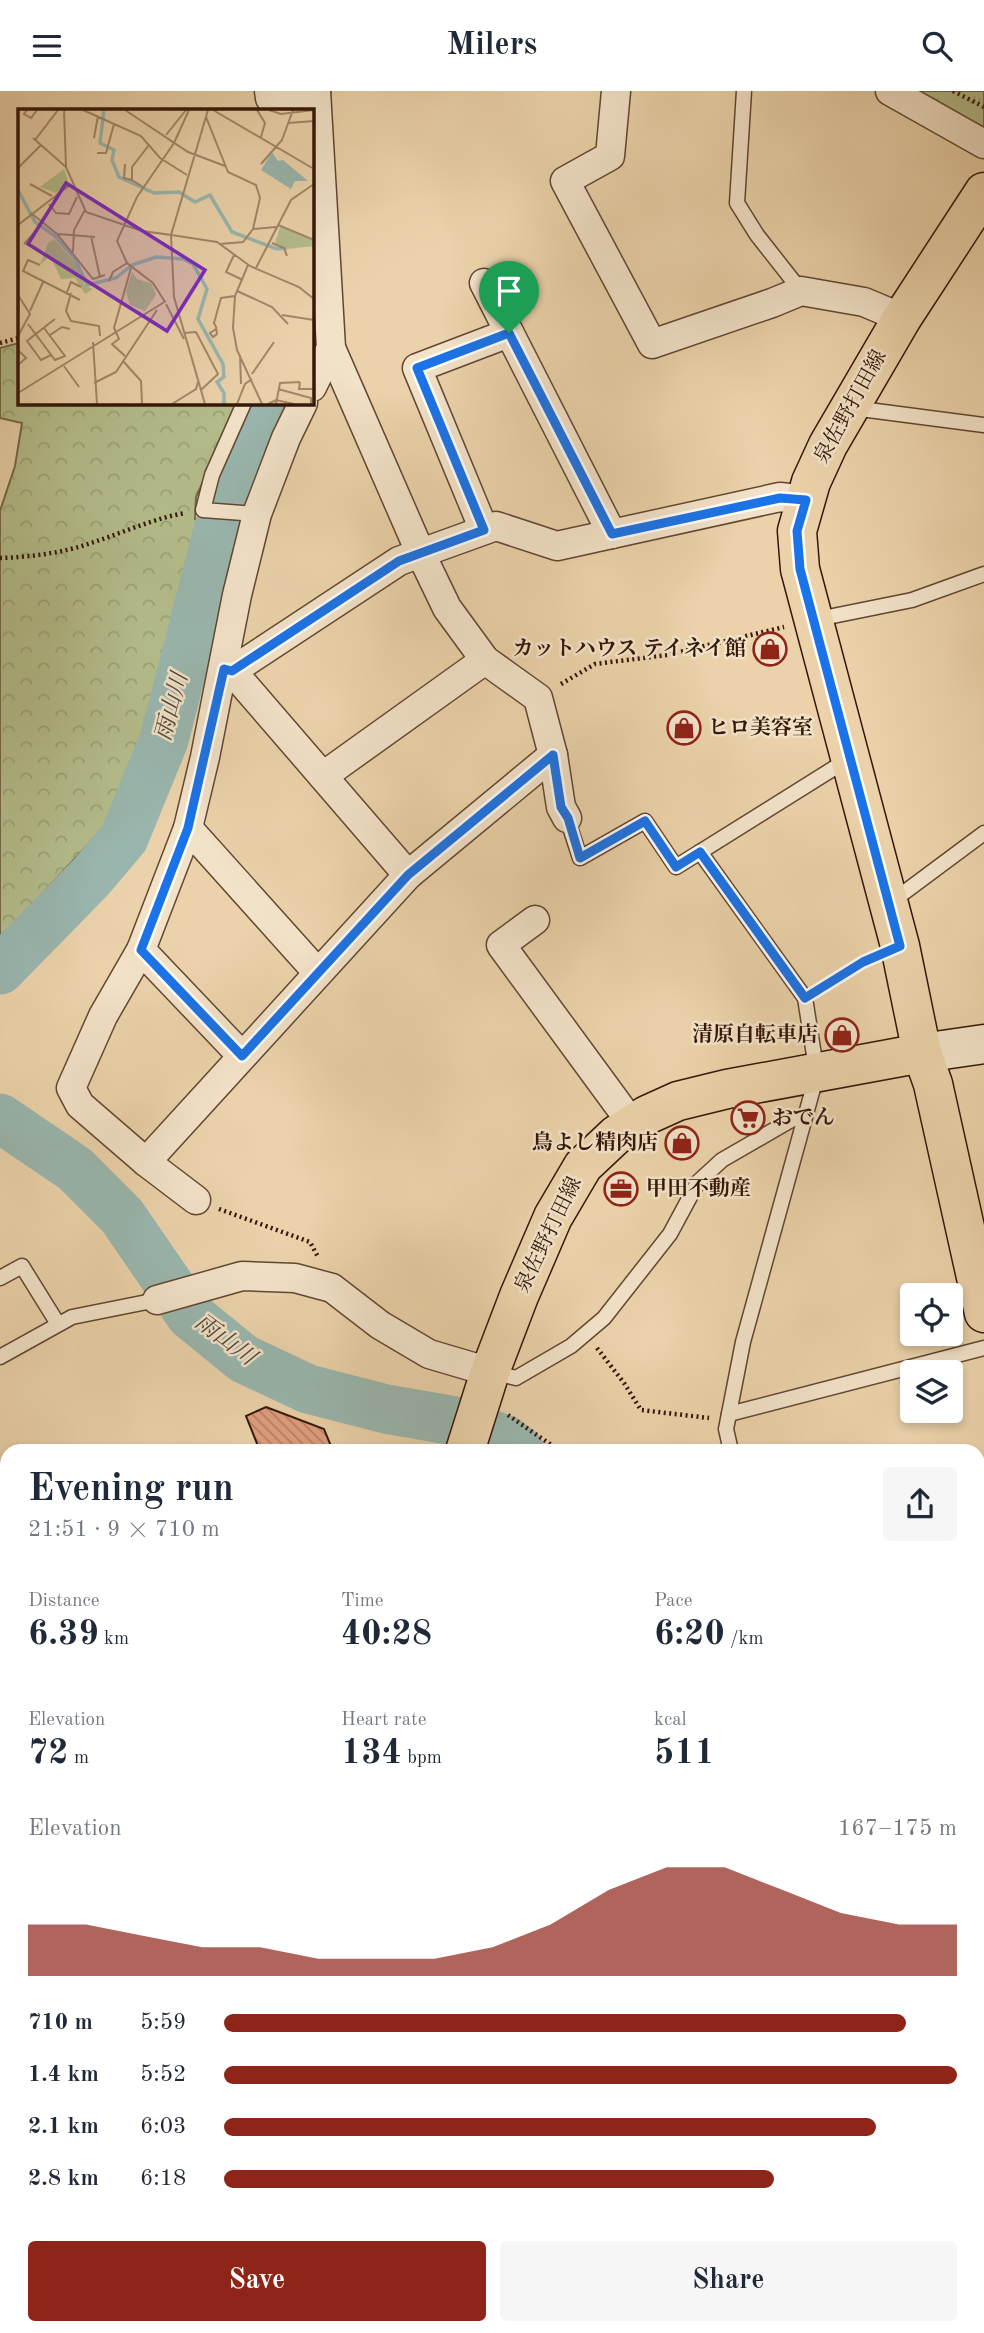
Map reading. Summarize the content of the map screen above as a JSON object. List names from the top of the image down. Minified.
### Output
{"streets":{"main road":["泉佐野打田線"]},"water":["雨山川"],"places":{"shop":["カットハウス テイネイ館","ヒロ美容室","清原自転車店","鳥よし精肉店"],"supermarket":["おでん"],"office":["甲田不動産"]},"page":{"header":"Milers","heading":["Evening run","21:51 · 9 × 710 m"],"stats":[["Distance","6.39 km"],["Time","40:28"],["Pace","6:20 /km"],["Elevation","72 m"],["Heart rate","134 bpm"],["kcal","511"]],"chart":["Elevation","167–175 m"],"list":[{"name":"710 m","note":"5:59"},{"name":"1.4 km","note":"5:52"},{"name":"2.1 km","note":"6:03"},{"name":"2.8 km","note":"6:18"}],"buttons":["Save","Share"]}}
